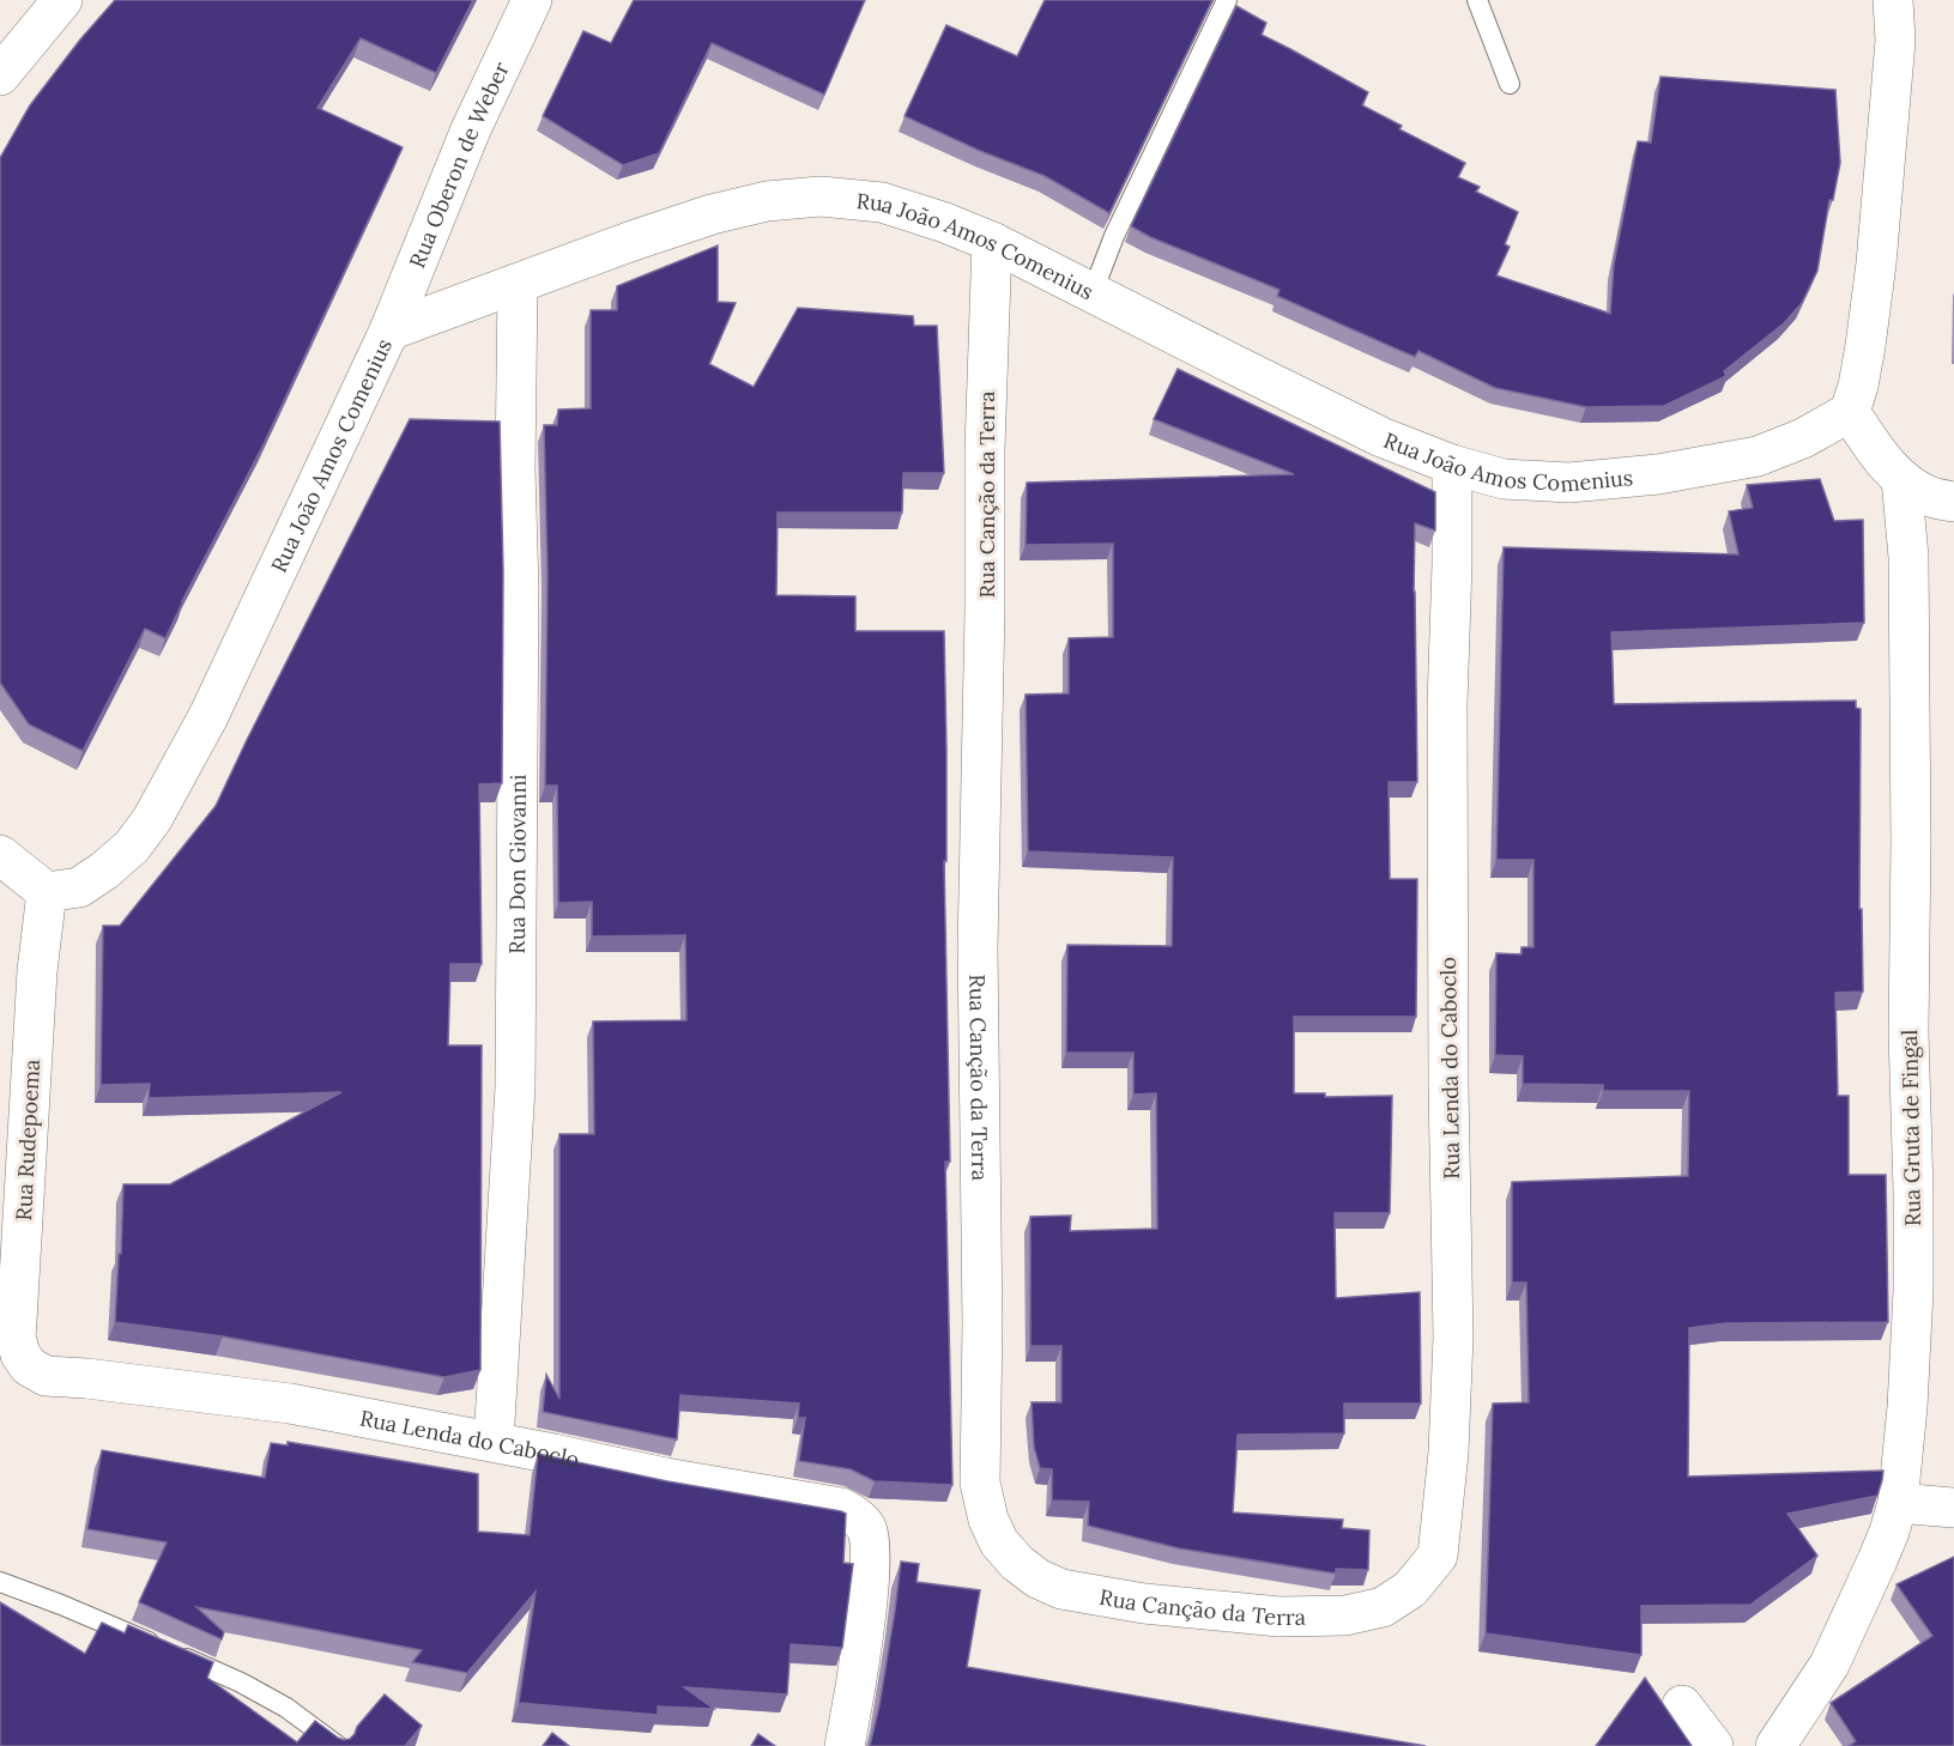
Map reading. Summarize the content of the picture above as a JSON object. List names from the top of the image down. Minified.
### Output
{"streets":{"street":["Rua Oberon de Weber","Rua João Amos Comenius","Rua Canção da Terra","Rua Don Giovanni","Rua Lenda do Caboclo","Rua Gruta de Fingal","Rua Rudepoema"]},"crossings":[["Rua Oberon de Weber","Rua João Amos Comenius"],["Rua João Amos Comenius","Rua Canção da Terra"],["Rua João Amos Comenius","Rua Don Giovanni"],["Rua João Amos Comenius","Rua Lenda do Caboclo"],["Rua João Amos Comenius","Rua Rudepoema"],["Rua Canção da Terra","Rua Lenda do Caboclo"],["Rua Don Giovanni","Rua Lenda do Caboclo"],["Rua Lenda do Caboclo","Rua Rudepoema"]]}
